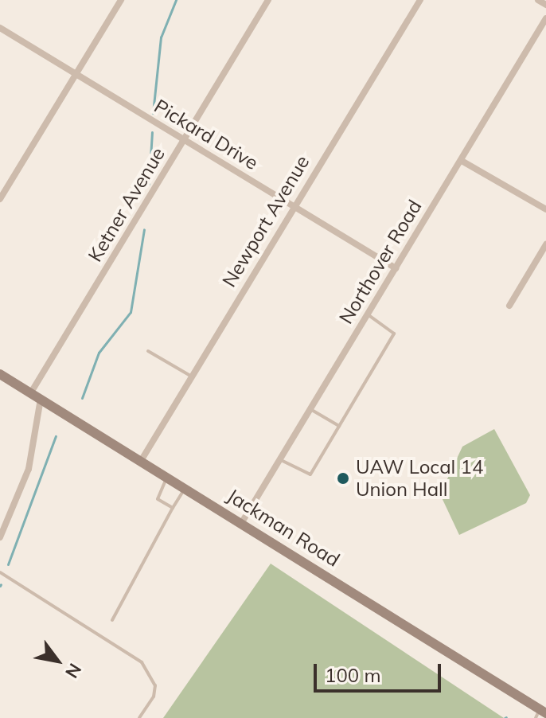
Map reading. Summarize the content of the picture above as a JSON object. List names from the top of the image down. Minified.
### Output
{"streets":{"main road":["Jackman Road"],"street":["Pickard Drive","Ketner Avenue","Newport Avenue","Northover Road"]},"crossings":[["Pickard Drive","Ketner Avenue"],["Pickard Drive","Newport Avenue"],["Pickard Drive","Northover Road"],["Ketner Avenue","Jackman Road"],["Newport Avenue","Jackman Road"],["Northover Road","Jackman Road"]],"places":["UAW Local 14 Union Hall"],"scale_bar":"100 m","north":"bottom right"}
